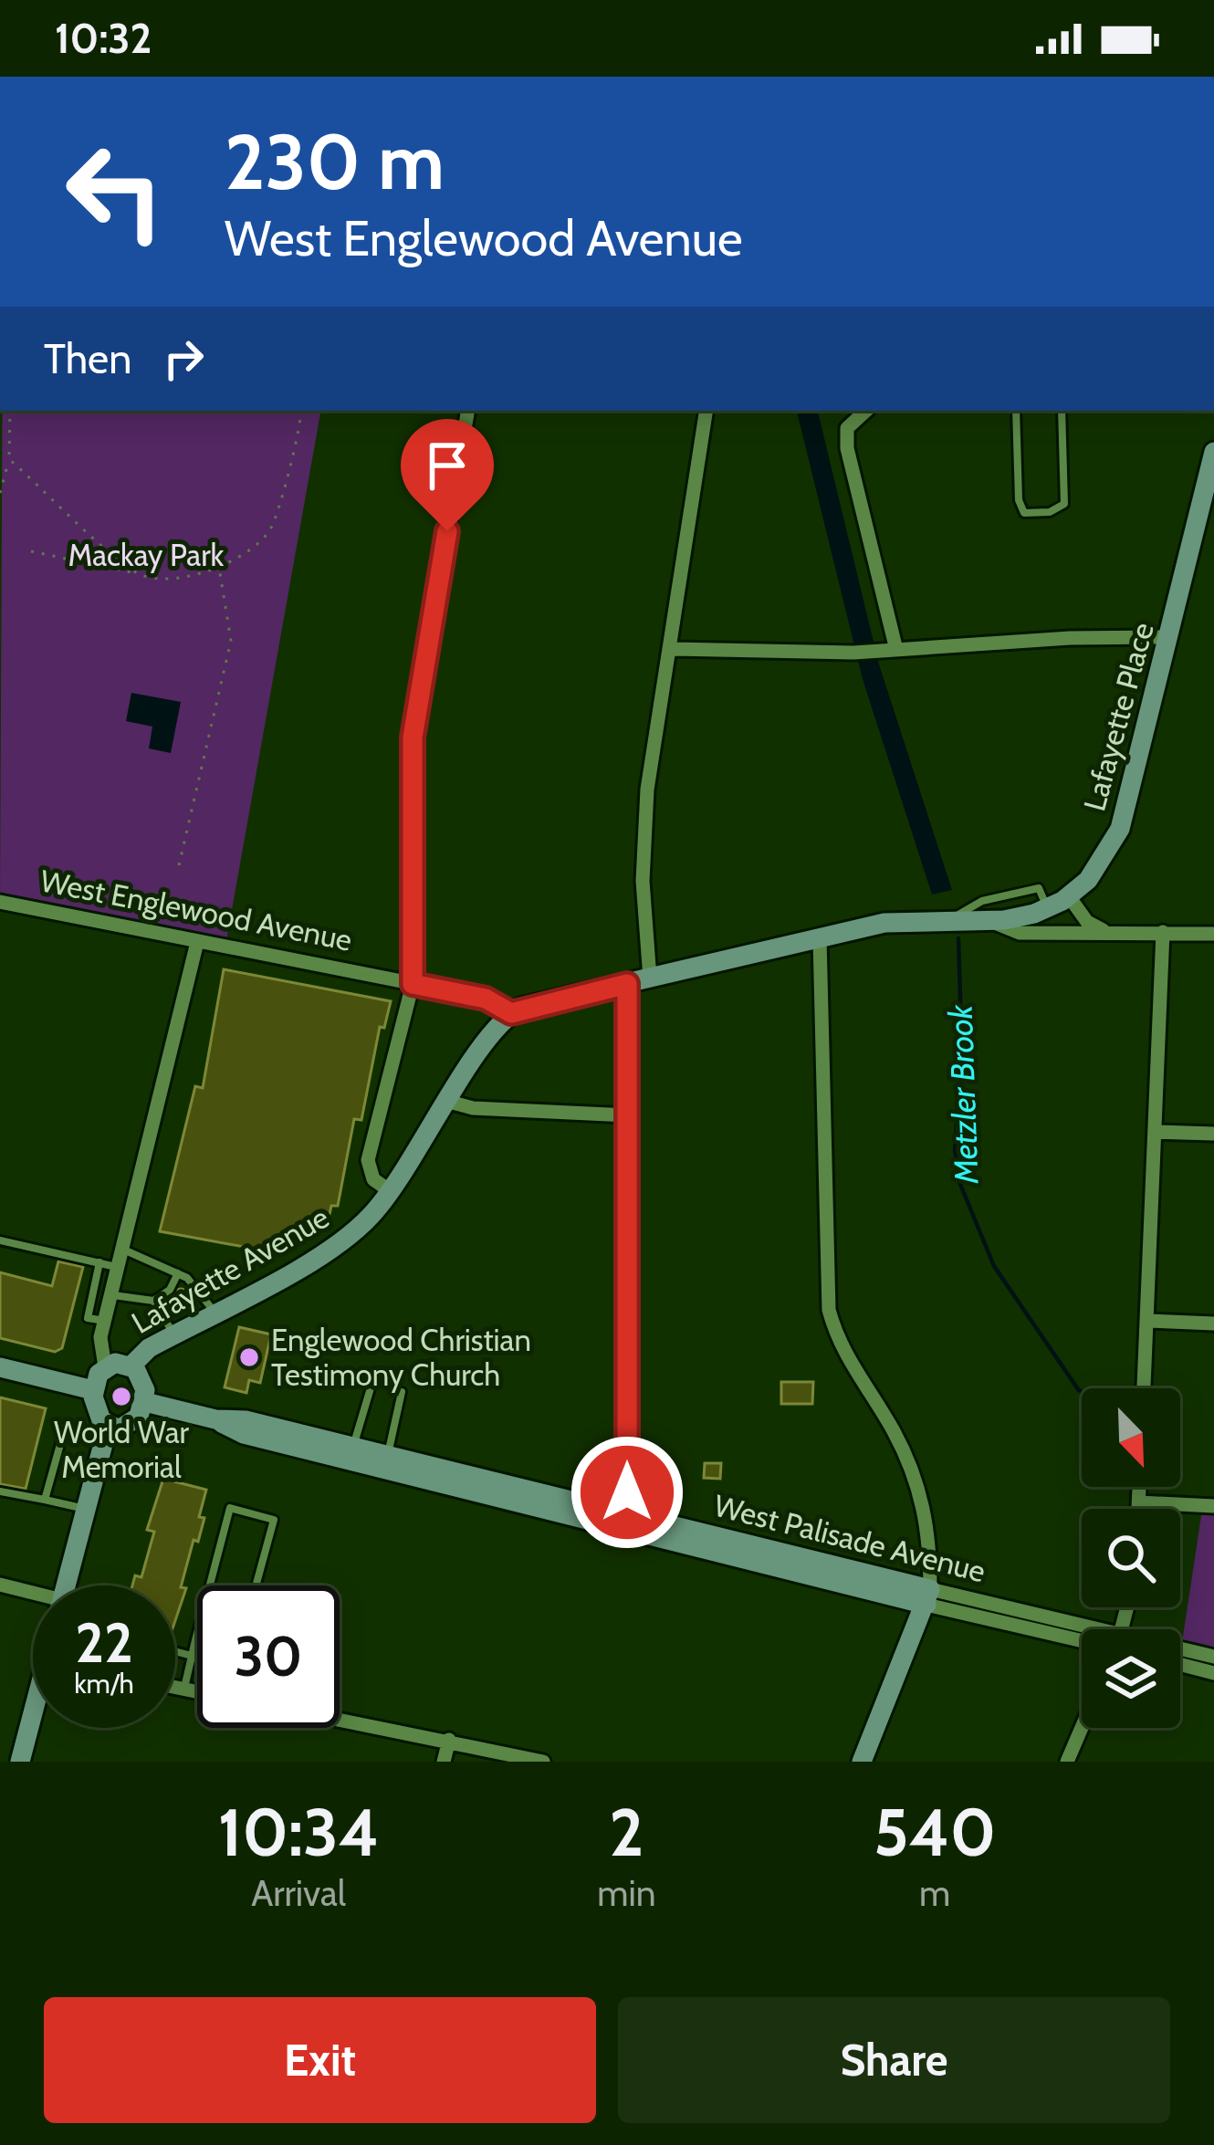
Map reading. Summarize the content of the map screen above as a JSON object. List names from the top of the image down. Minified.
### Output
{"streets":{"street":["Lafayette Place","West Englewood Avenue","Lafayette Avenue","West Palisade Avenue"]},"crossings":[["West Englewood Avenue","Lafayette Avenue"],["Lafayette Avenue","West Palisade Avenue"]],"water":["Metzler Brook"],"parks":["Mackay Park"],"places":["Englewood Christian Testimony Church","World War Memorial"],"north":"bottom right","page":{"status":"10:32","turn":["230 m","West Englewood Avenue"],"then":"Then","speed":"22 km/h","limit":"30","eta":["10:34","Arrival","2","min","540","m"],"buttons":["Exit","Share"]}}
